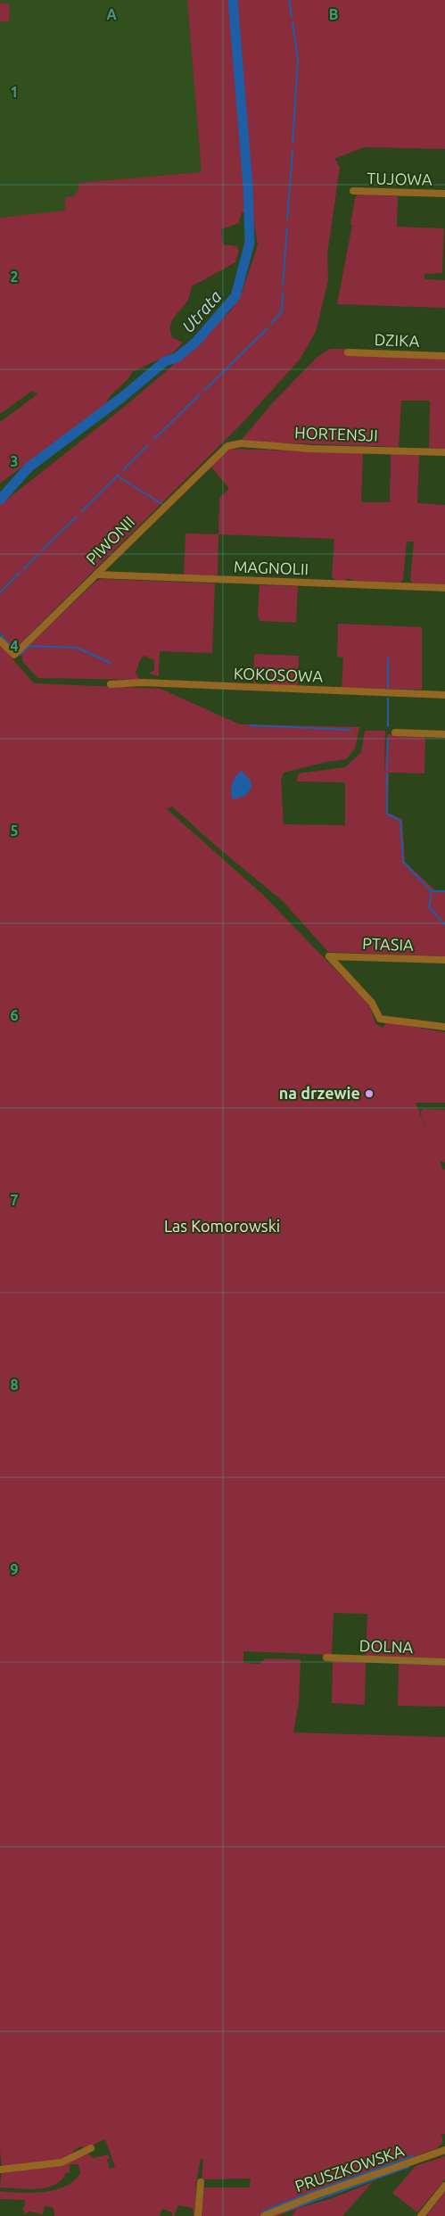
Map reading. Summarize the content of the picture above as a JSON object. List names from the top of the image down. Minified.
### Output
{"streets":{"street":["TUJOWA","DZIKA","HORTENSJI","PIWONII","MAGNOLII","KOKOSOWA","PTASIA","DOLNA","PRUSZKOWSKA"]},"crossings":[["HORTENSJI","PIWONII"],["PIWONII","MAGNOLII"]],"water":["Utrata"],"parks":["Las Komorowski"],"places":["na drzewie"],"grid":{"columns":["A","B"],"rows":["1","2","3","4","5","6","7","8","9"]}}
